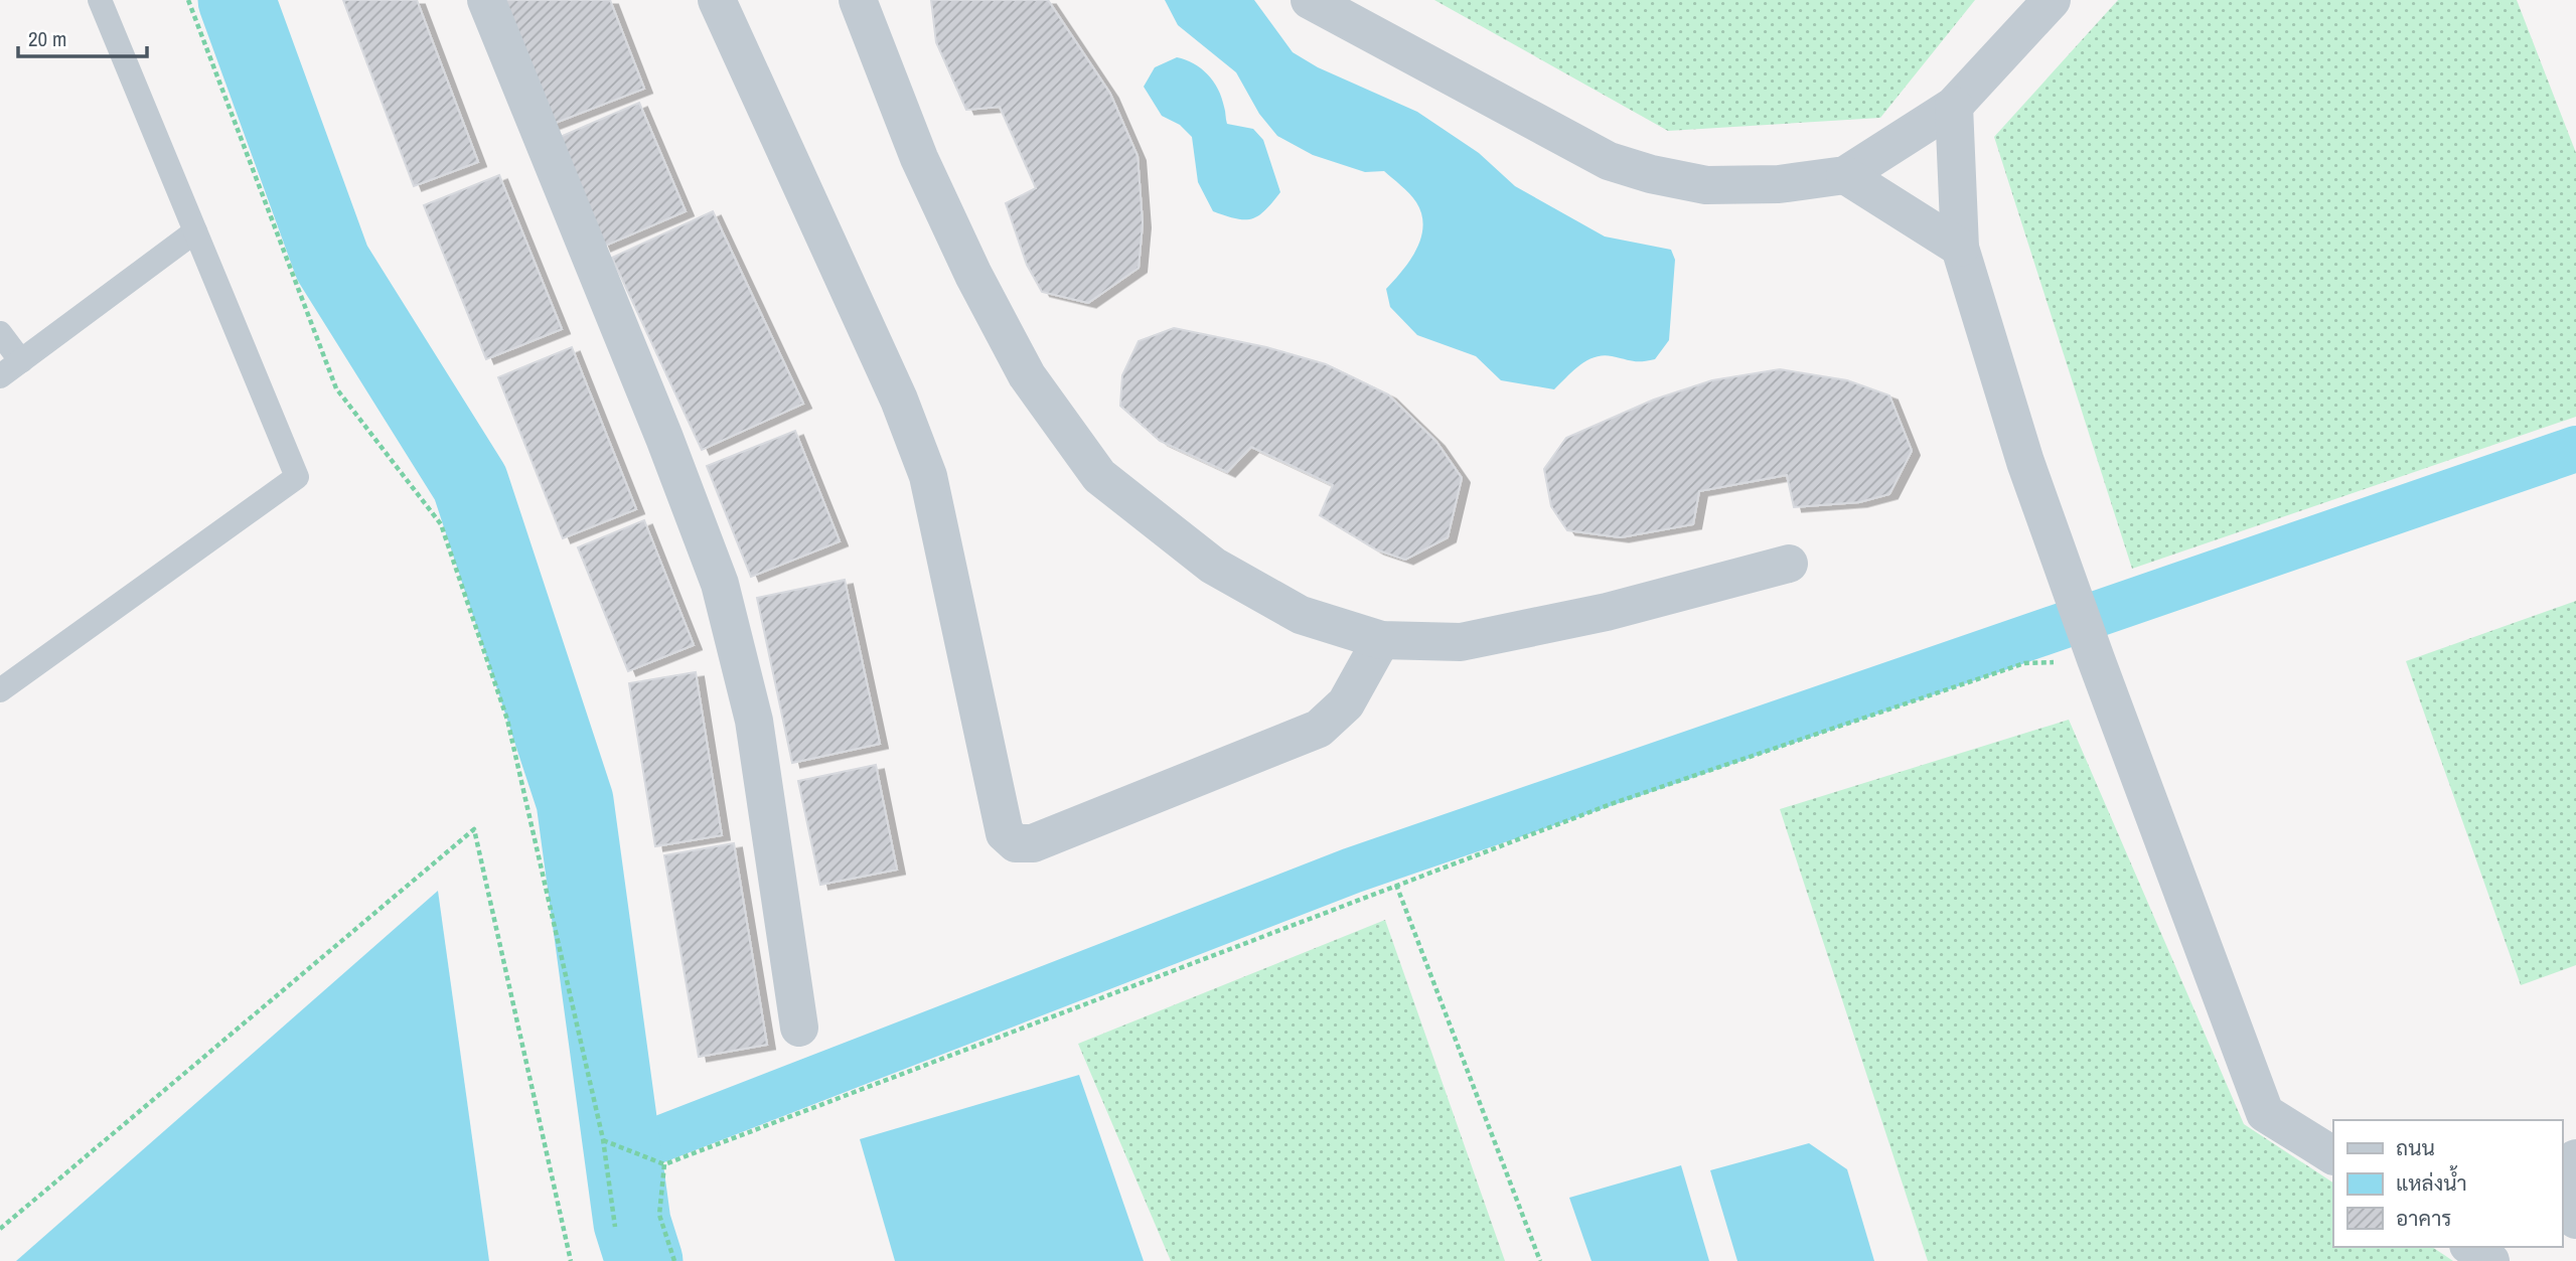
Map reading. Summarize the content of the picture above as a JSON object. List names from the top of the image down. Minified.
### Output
{"legend":["ถนน","แหล่งน้ำ","อาคาร"],"scale_bar":"20 m"}
